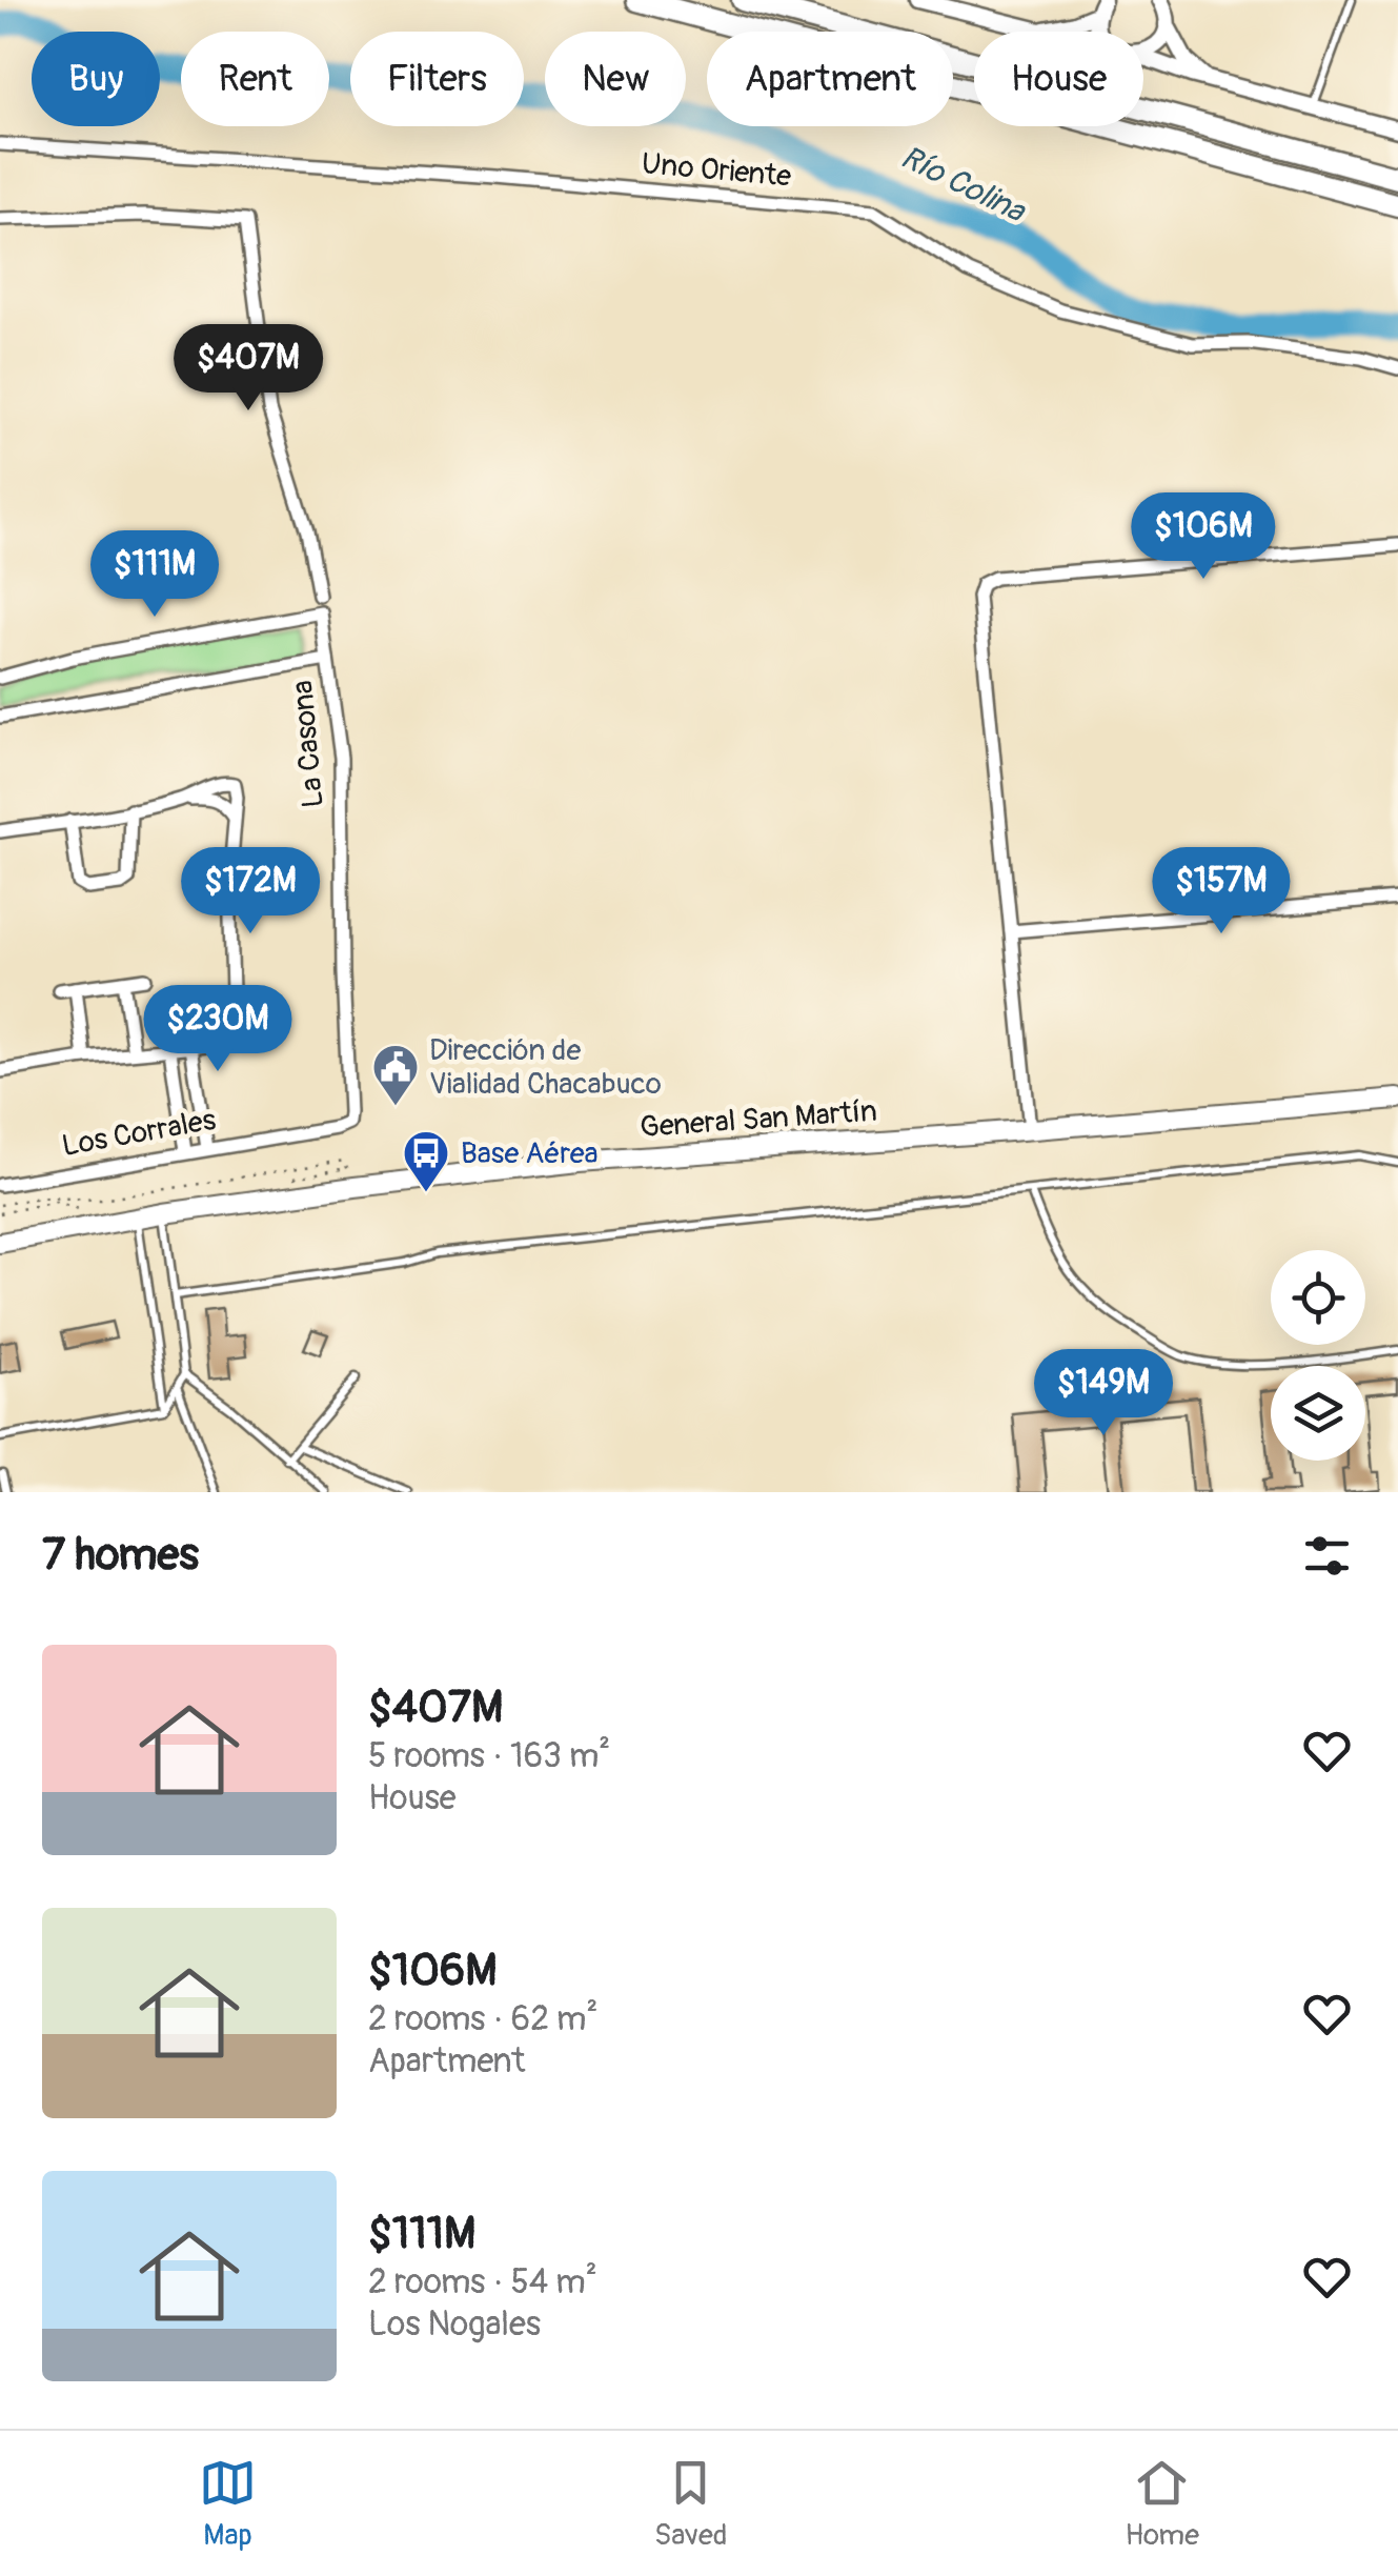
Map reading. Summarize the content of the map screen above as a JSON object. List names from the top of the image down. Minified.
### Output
{"streets":{"main road":["General San Martín"],"street":["Uno Oriente","La Casona","Los Corrales"]},"crossings":[["La Casona","Los Corrales"]],"water":["Río Colina"],"places":{"public building":["Dirección de Vialidad Chacabuco"],"bus stop":["Base Aérea"]},"page":{"chip":["Buy","Rent","Filters","New","Apartment","House"],"price":["$407M","$106M","$111M","$172M","$157M","$230M","$149M"],"heading":"7 homes","list":[{"name":"$407M","note":"5 rooms · 163 m² · House"},{"name":"$106M","note":"2 rooms · 62 m² · Apartment"},{"name":"$111M","note":"2 rooms · 54 m² · Los Nogales"}],"tabs":["Map","Saved","Home"]}}
